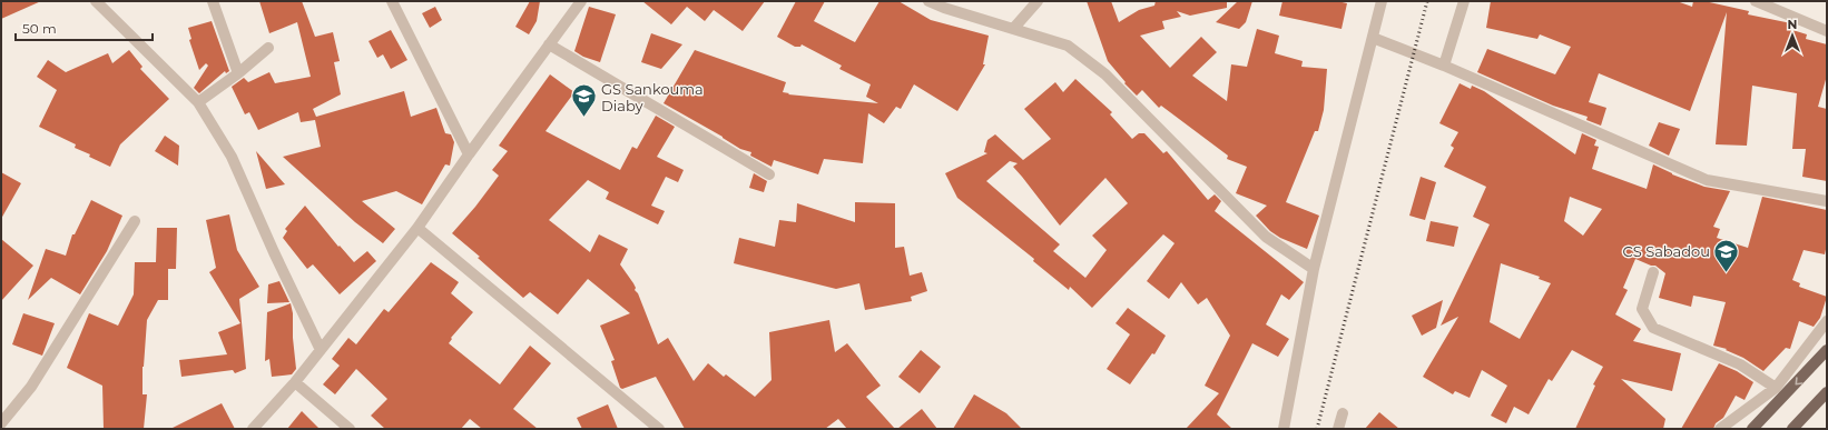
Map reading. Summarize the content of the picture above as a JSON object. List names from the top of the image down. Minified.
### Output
{"places":{"school or university":["GS Sankouma Diaby","CS Sabadou"]},"scale_bar":"50 m","north":"top"}
